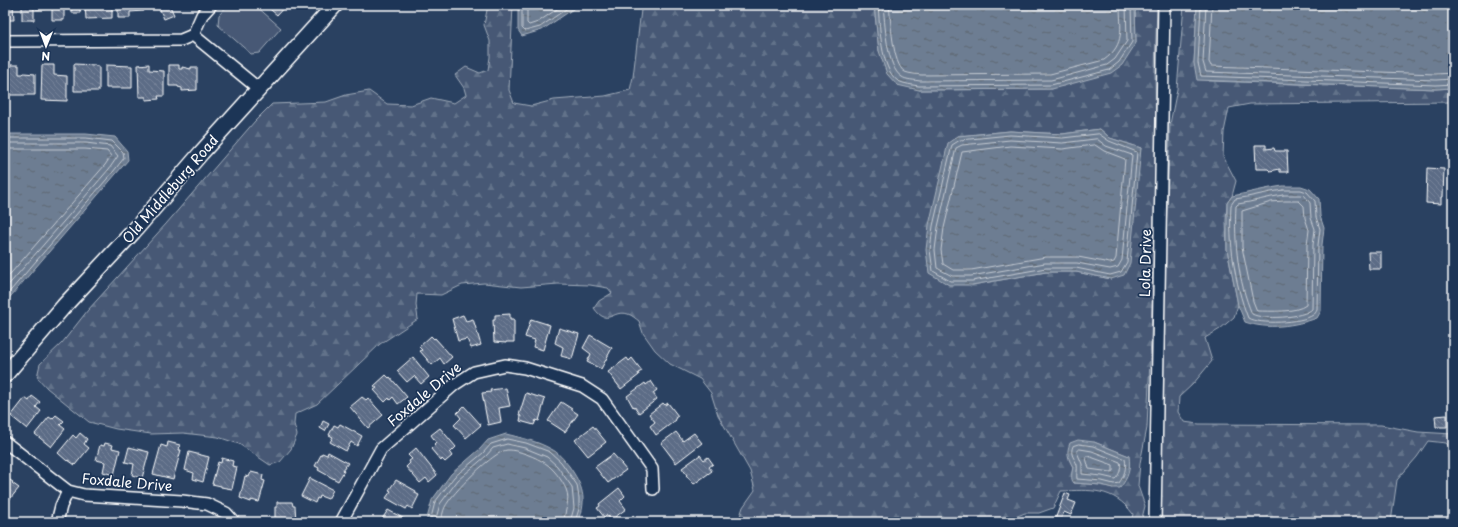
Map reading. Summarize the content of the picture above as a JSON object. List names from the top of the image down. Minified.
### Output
{"streets":{"main road":["Old Middleburg Road"],"street":["Lola Drive","Foxdale Drive"]},"north":"bottom"}
